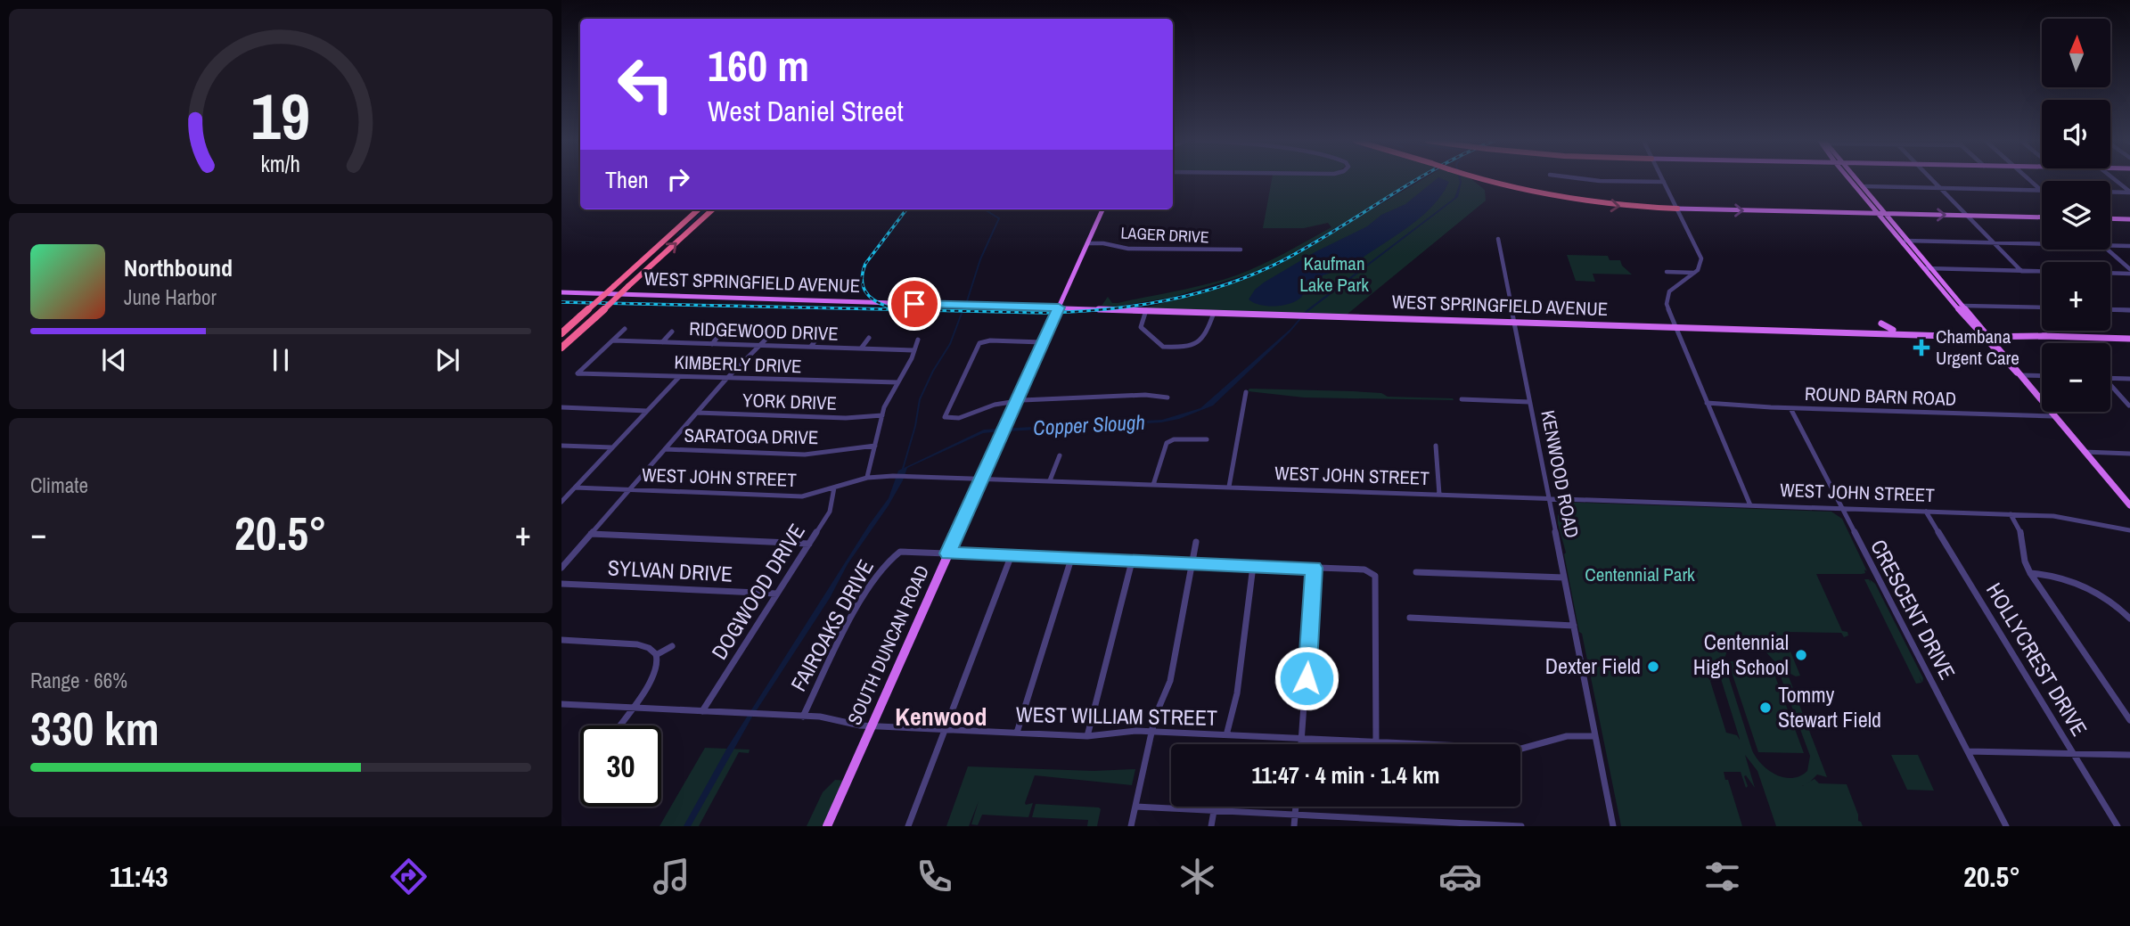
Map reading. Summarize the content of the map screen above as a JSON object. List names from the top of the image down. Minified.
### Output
{"streets":{"main road":["WEST SPRINGFIELD AVENUE","SOUTH DUNCAN ROAD"],"street":["LAGER DRIVE","RIDGEWOOD DRIVE","KIMBERLY DRIVE","ROUND BARN ROAD","YORK DRIVE","SARATOGA DRIVE","KENWOOD ROAD","WEST JOHN STREET","SYLVAN DRIVE","DOGWOOD DRIVE","CRESCENT DRIVE","FAIROAKS DRIVE","HOLLYCREST DRIVE","WEST WILLIAM STREET"]},"crossings":[["LAGER DRIVE","SOUTH DUNCAN ROAD"],["WEST SPRINGFIELD AVENUE","KENWOOD ROAD"],["WEST SPRINGFIELD AVENUE","SOUTH DUNCAN ROAD"],["RIDGEWOOD DRIVE","KIMBERLY DRIVE"],["ROUND BARN ROAD","CRESCENT DRIVE"],["KENWOOD ROAD","WEST JOHN STREET"],["KENWOOD ROAD","WEST WILLIAM STREET"],["WEST JOHN STREET","DOGWOOD DRIVE"],["WEST JOHN STREET","CRESCENT DRIVE"],["WEST JOHN STREET","SOUTH DUNCAN ROAD"],["WEST JOHN STREET","HOLLYCREST DRIVE"],["SYLVAN DRIVE","DOGWOOD DRIVE"],["DOGWOOD DRIVE","WEST WILLIAM STREET"],["FAIROAKS DRIVE","SOUTH DUNCAN ROAD"],["FAIROAKS DRIVE","WEST WILLIAM STREET"],["SOUTH DUNCAN ROAD","WEST WILLIAM STREET"]],"districts":["Kenwood"],"water":["Copper Slough"],"parks":["Kaufman Lake Park","Centennial Park"],"places":{"health":["Chambana Urgent Care"],"other":["Centennial High School","Dexter Field","Tommy Stewart Field"]},"north":"top","page":{"map_buttons":["+","−"],"turn":["160 m","West Daniel Street"],"then":"Then","song":["Northbound","June Harbor"],"tile":["Climate",["Range · 66%","330 km"]],"heat":["−","20.5°","+"],"limit":"30","trip":"11:47 · 4 min · 1.4 km","tabs":["11:43","20.5°"],"gauge":["19","km/h"]}}
